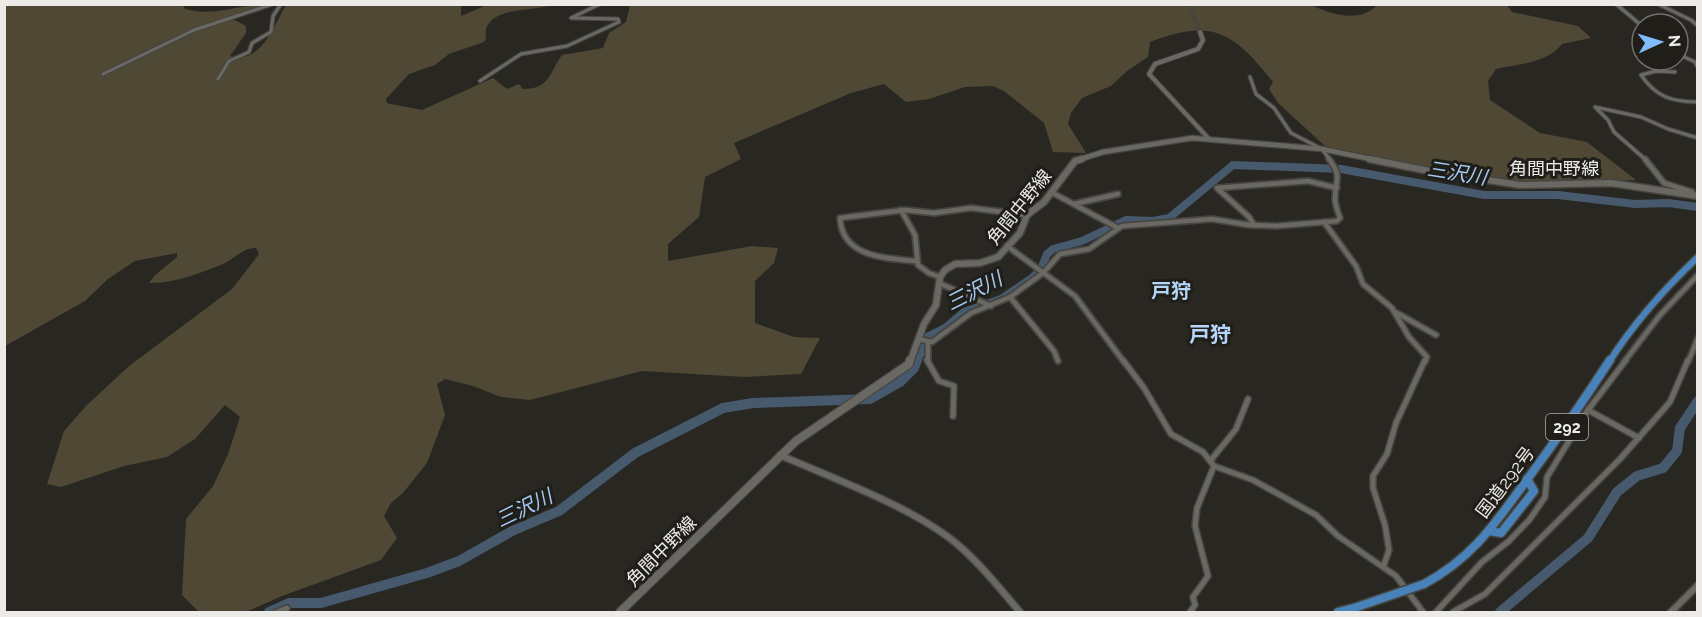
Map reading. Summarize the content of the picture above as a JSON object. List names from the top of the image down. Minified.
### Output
{"streets":{"highway":["292","国道292号"],"main road":["角間中野線"]},"districts":["戸狩","戸狩"],"water":["三沢川"],"north":"right"}
